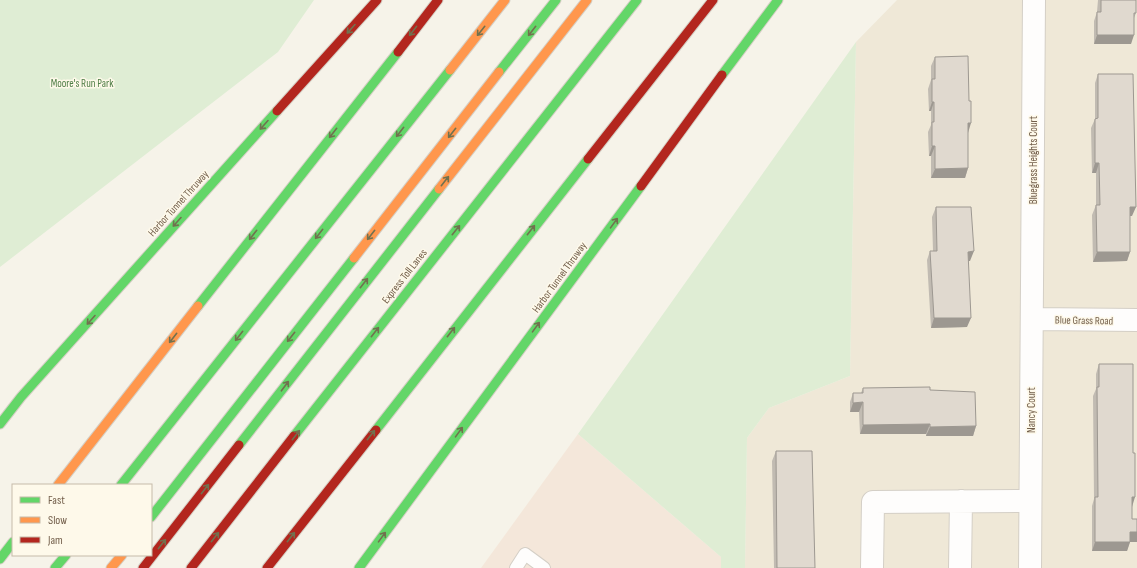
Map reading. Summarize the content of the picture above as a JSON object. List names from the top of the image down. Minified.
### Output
{"streets":{"highway":["Harbor Tunnel Thruway","Express Toll Lanes"],"street":["Bluegrass Heights Court","Blue Grass Road","Nancy Court"]},"crossings":[["Bluegrass Heights Court","Blue Grass Road"],["Bluegrass Heights Court","Nancy Court"],["Blue Grass Road","Nancy Court"]],"parks":["Moore's Run Park"],"legend":["Fast","Slow","Jam"]}
